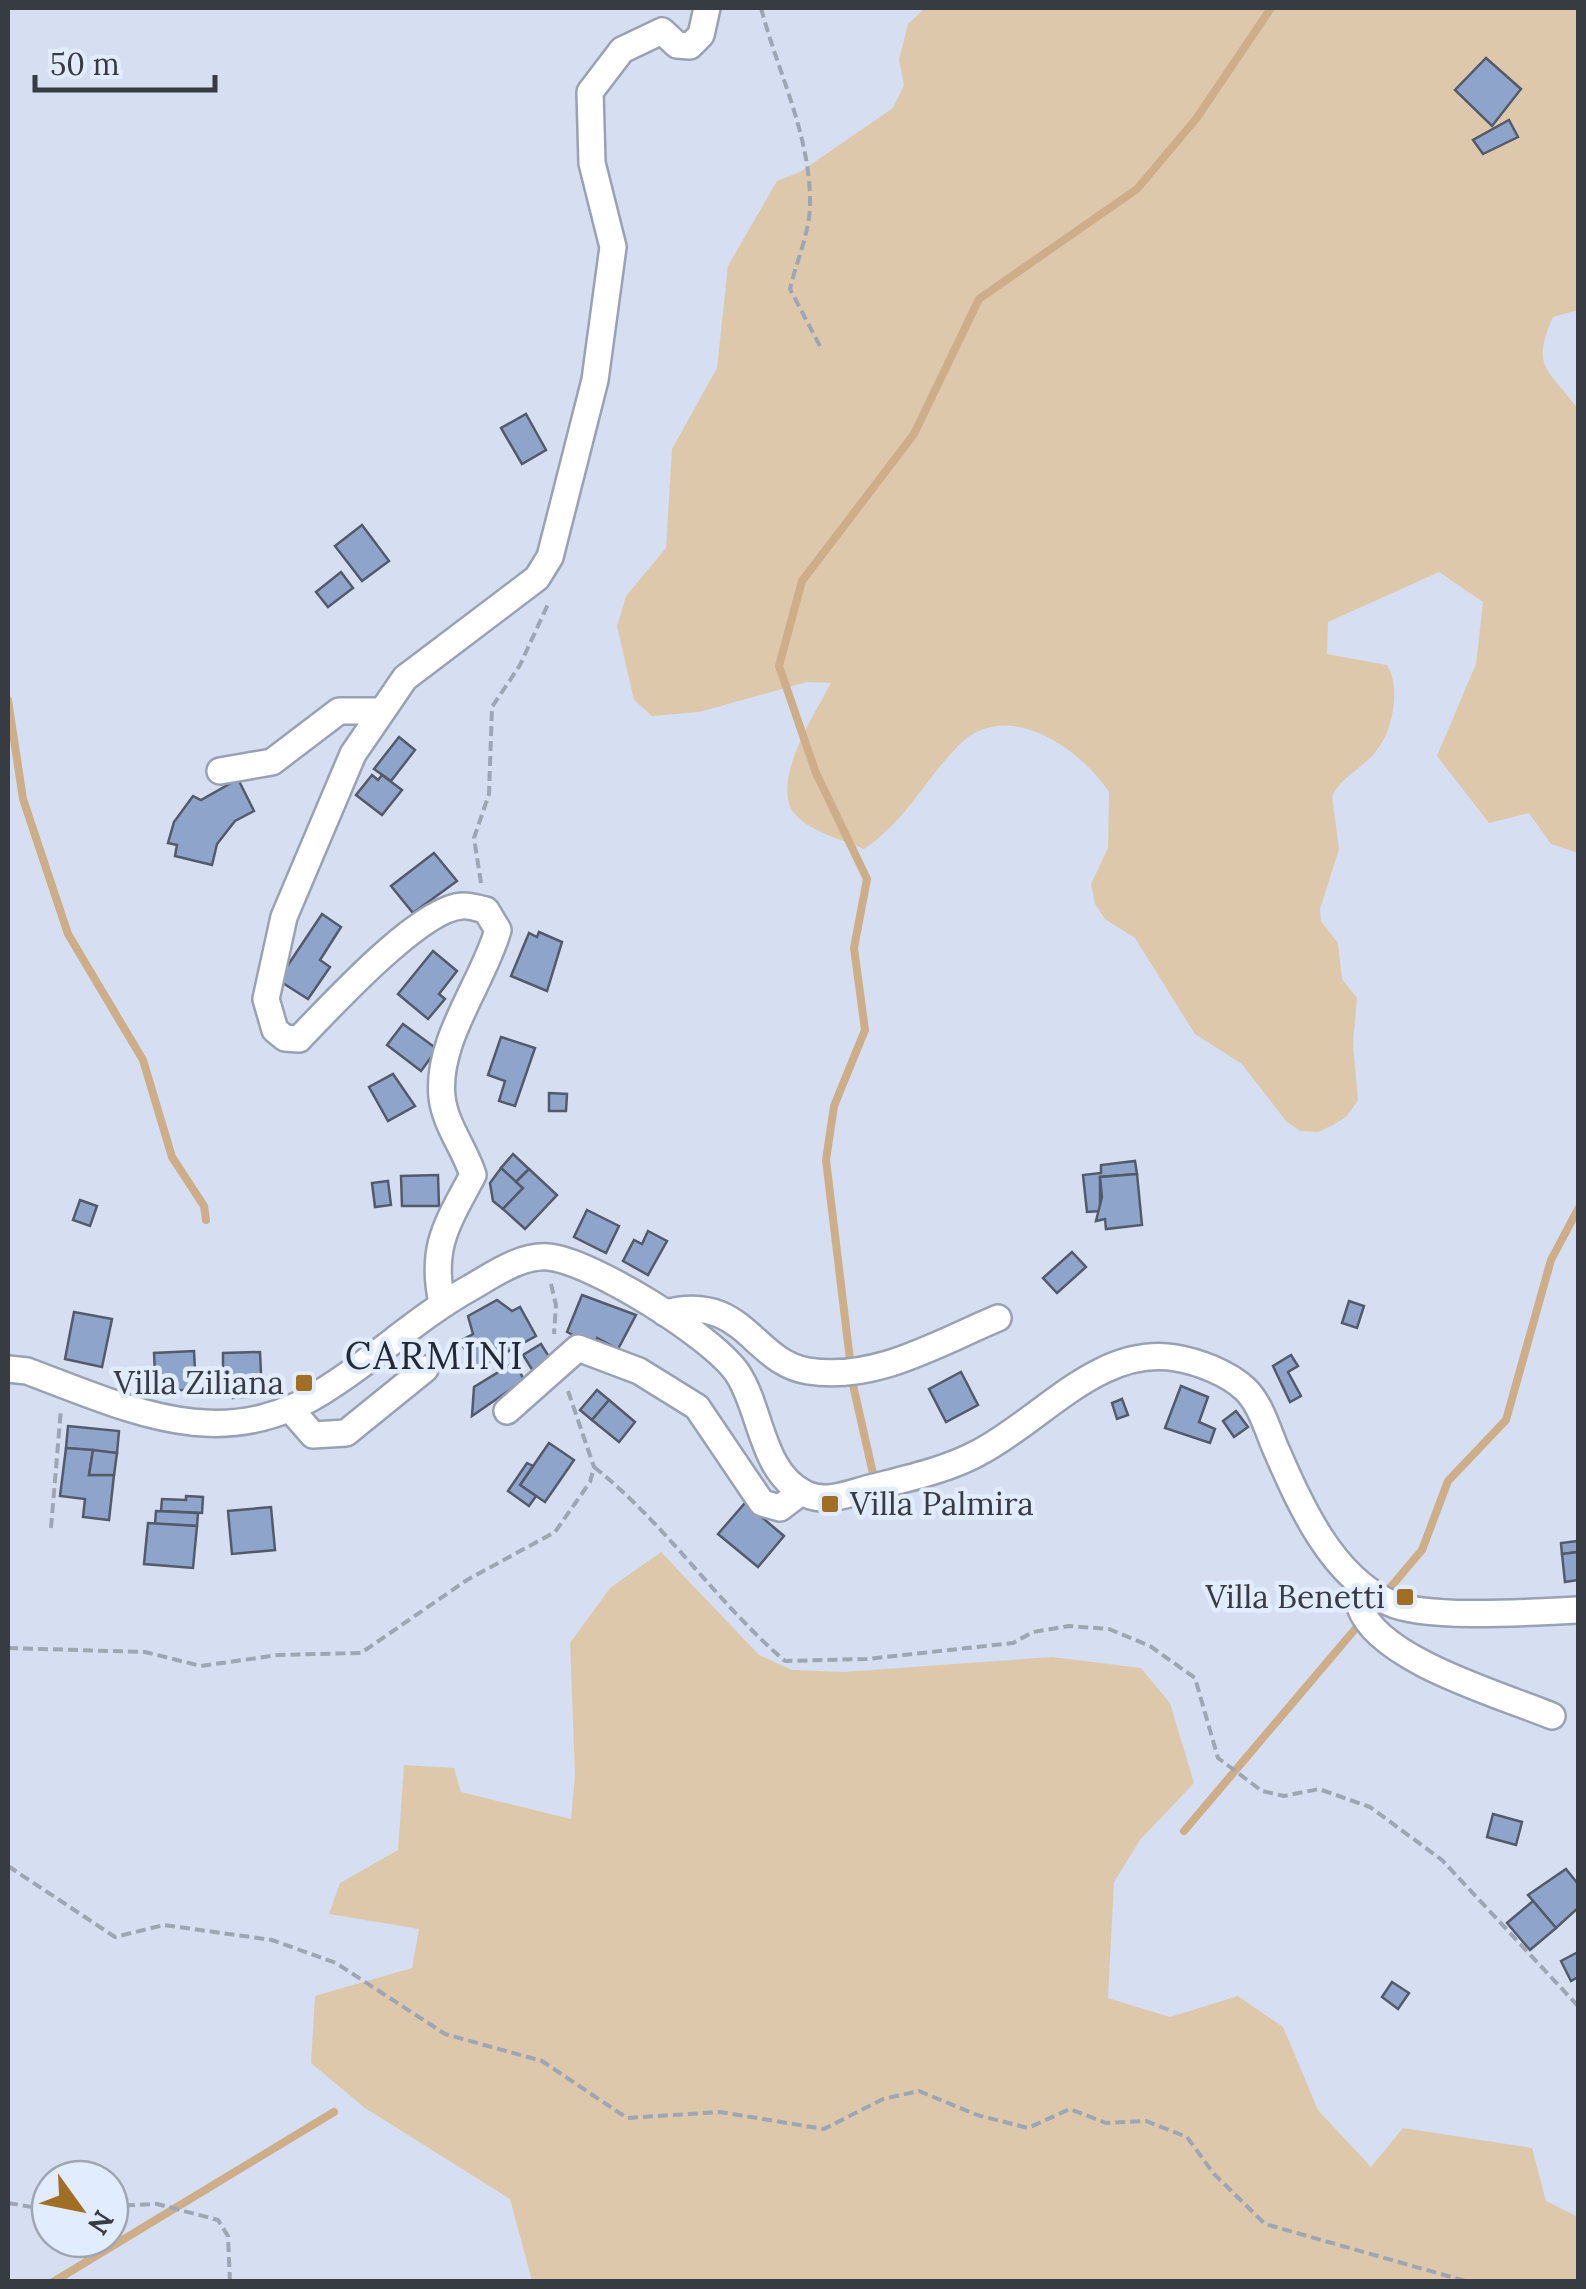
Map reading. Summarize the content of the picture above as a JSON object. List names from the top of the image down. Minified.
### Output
{"districts":["CARMINI"],"places":{"transit":["Villa Ziliana","Villa Palmira","Villa Benetti"]},"scale_bar":"50 m","north":"bottom right"}
